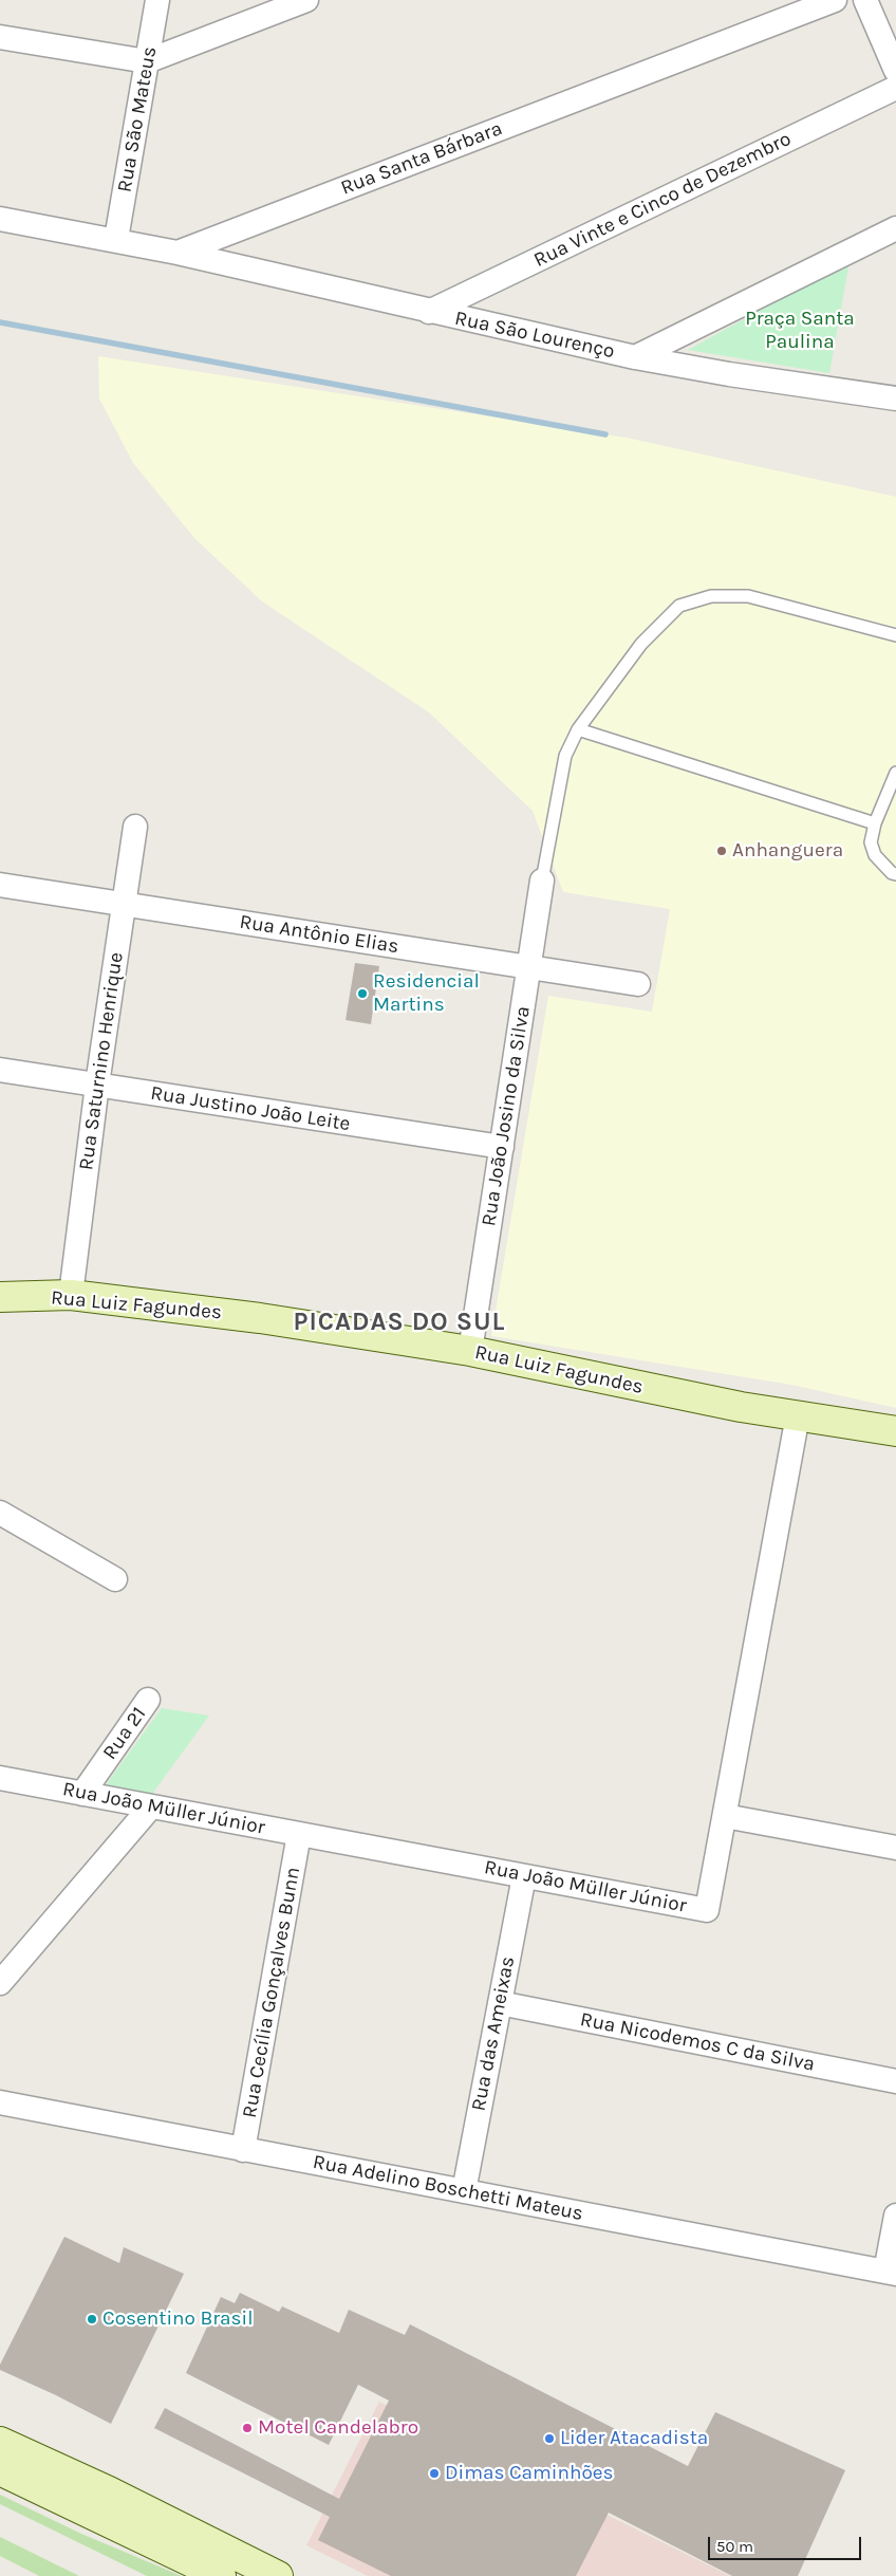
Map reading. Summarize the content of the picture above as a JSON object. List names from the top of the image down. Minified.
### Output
{"streets":{"main road":["Rua Luiz Fagundes"],"street":["Rua São Mateus","Rua Santa Bárbara","Rua Vinte e Cinco de Dezembro","Rua São Lourenço","Rua Antônio Elias","Rua Saturnino Henrique","Rua Justino João Leite","Rua João Josino da Silva","Rua 21","Rua João Müller Júnior","Rua Cecília Gonçalves Bunn","Rua das Ameixas","Rua Nicodemos C da Silva","Rua Adelino Boschetti Mateus"]},"crossings":[["Rua Santa Bárbara","Rua São Lourenço"],["Rua Vinte e Cinco de Dezembro","Rua São Lourenço"],["Rua Antônio Elias","Rua Saturnino Henrique"],["Rua Antônio Elias","Rua João Josino da Silva"],["Rua Saturnino Henrique","Rua Justino João Leite"],["Rua Saturnino Henrique","Rua Luiz Fagundes"],["Rua Justino João Leite","Rua João Josino da Silva"],["Rua João Josino da Silva","Rua Luiz Fagundes"],["Rua Luiz Fagundes","Rua João Müller Júnior"],["Rua 21","Rua João Müller Júnior"],["Rua João Müller Júnior","Rua Cecília Gonçalves Bunn"],["Rua João Müller Júnior","Rua das Ameixas"],["Rua Cecília Gonçalves Bunn","Rua Adelino Boschetti Mateus"],["Rua das Ameixas","Rua Nicodemos C da Silva"],["Rua das Ameixas","Rua Adelino Boschetti Mateus"]],"districts":["PICADAS DO SUL"],"parks":["Praça Santa Paulina"],"places":["Anhanguera","Residencial Martins","Cosentino Brasil","Motel Candelabro","Lider Atacadista","Dimas Caminhões"],"scale_bar":"50 m"}
